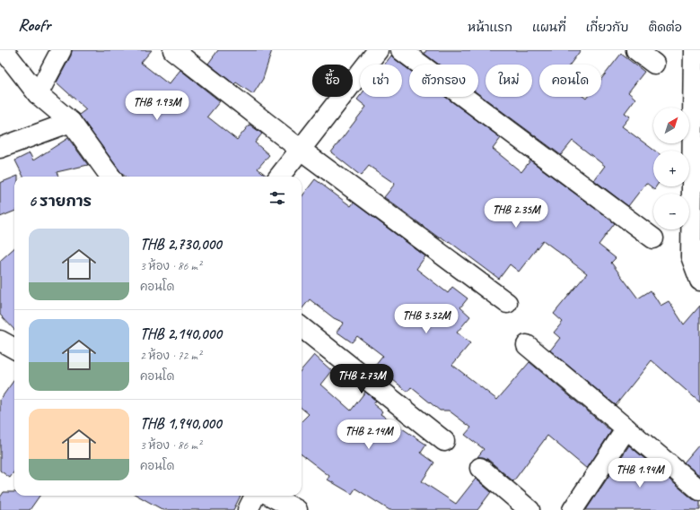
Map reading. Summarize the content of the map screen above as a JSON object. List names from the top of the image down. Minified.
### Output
{"north":"top right","page":{"header":"Roofr","nav":["หน้าแรก","แผนที่","เกี่ยวกับ","ติดต่อ"],"chip":["ซื้อ","เช่า","ตัวกรอง","ใหม่","คอนโด"],"price":["THB 1.93M","THB 2.35M","THB 3.32M","THB 2.73M","THB 2.14M","THB 1.94M"],"map_buttons":["+","−"],"heading":"6 รายการ","list":[{"name":"THB 2,730,000","note":"3 ห้อง · 86 m² · คอนโด"},{"name":"THB 2,140,000","note":"2 ห้อง · 72 m² · คอนโด"},{"name":"THB 1,940,000","note":"3 ห้อง · 86 m² · คอนโด"}]}}
